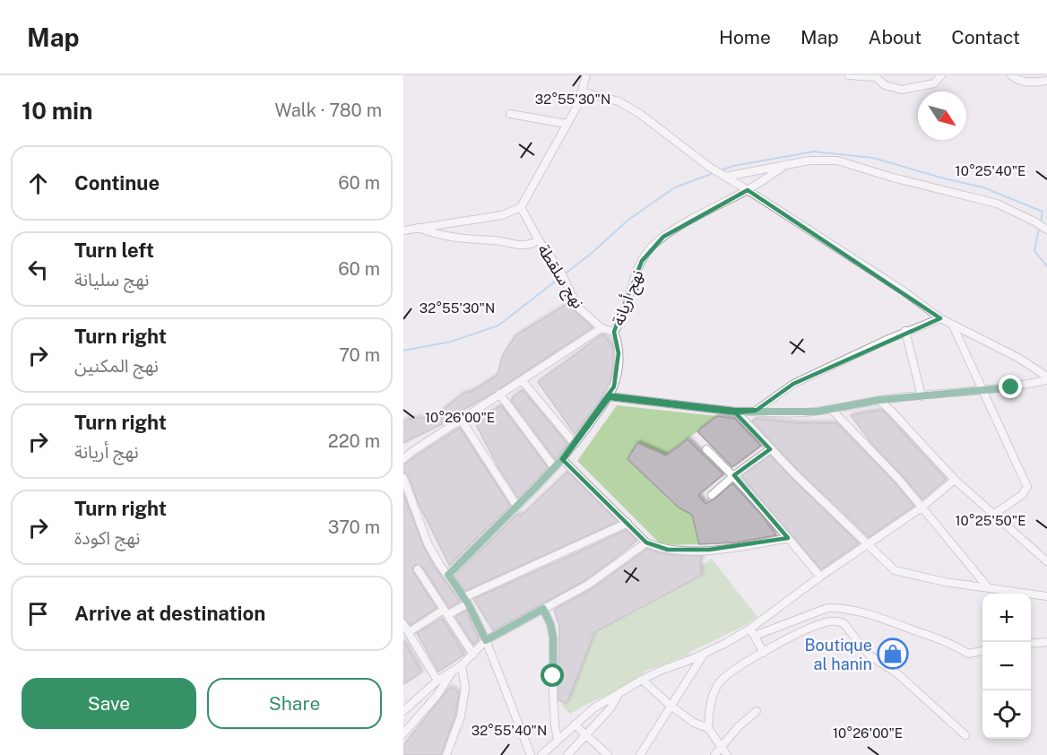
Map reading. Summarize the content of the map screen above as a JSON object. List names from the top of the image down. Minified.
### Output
{"streets":{"street":["نهج سلقطة","نهج أريانة"]},"crossings":[["نهج سلقطة","نهج أريانة"]],"places":{"shop":["Boutique al hanin"]},"north":"bottom right","page":{"header":"Map","nav":["Home","Map","About","Contact"],"heading":["10 min","Walk · 780 m"],"list":[["Continue","60 m"],["Turn left","نهج سليانة","60 m"],["Turn right","نهج المكنين","70 m"],["Turn right","نهج أريانة","220 m"],["Turn right","نهج اكودة","370 m"],"Arrive at destination"],"map_buttons":["+","−"],"buttons":["Save","Share"]},"coordinates":["32°55'30\"N","10°25'40\"E","10°26'00\"E","10°25'50\"E","32°55'40\"N"]}
